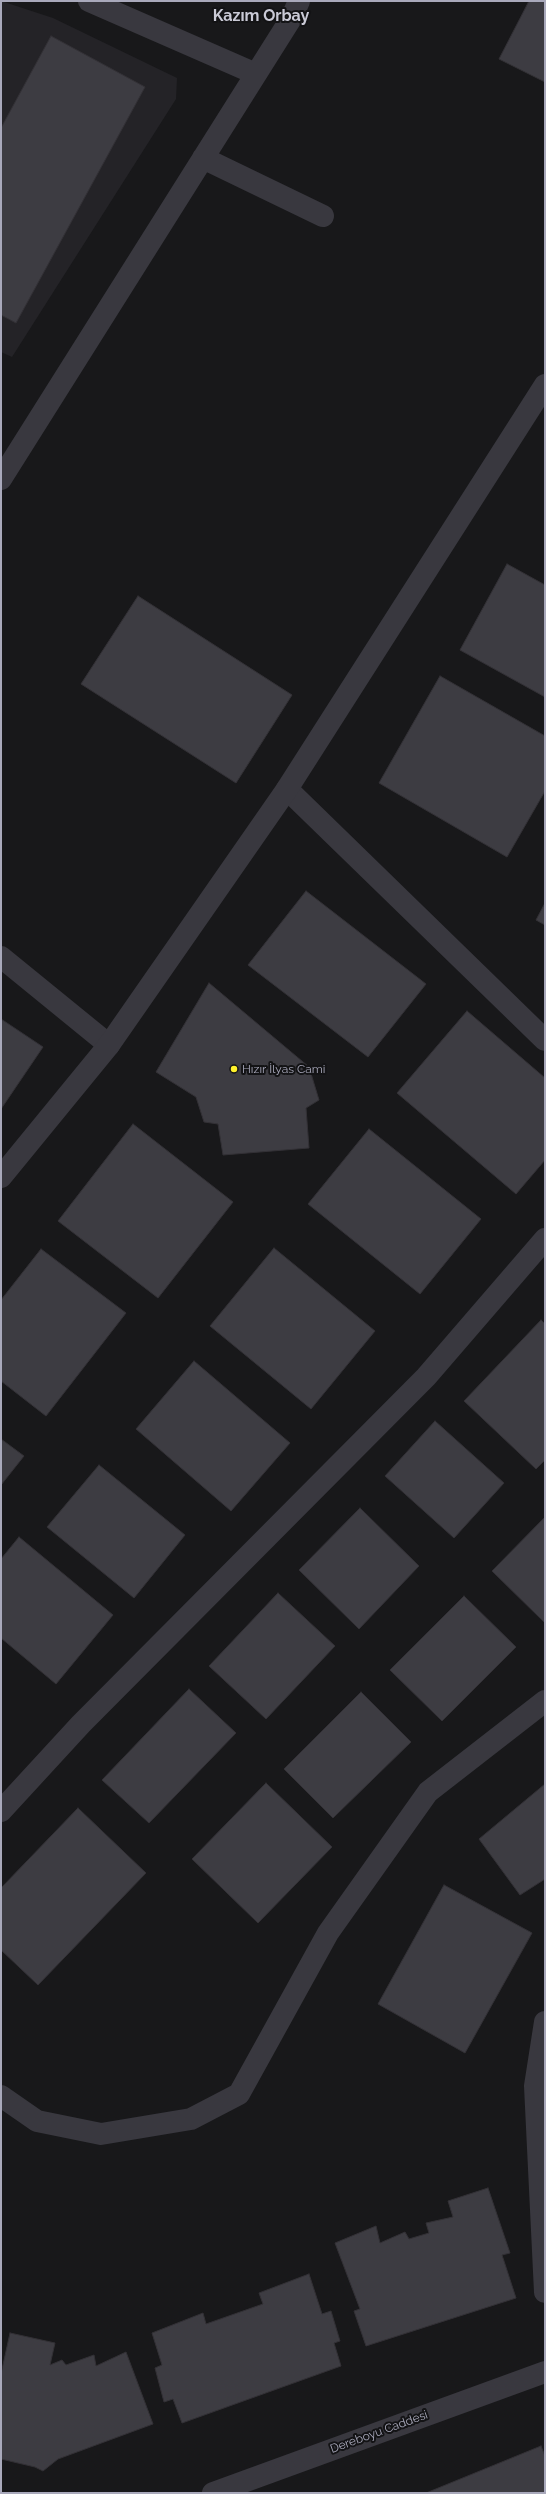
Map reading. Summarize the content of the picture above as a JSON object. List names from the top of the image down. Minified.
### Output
{"streets":{"street":["Dereboyu Caddesi"]},"districts":["Kazım Orbay"],"places":["Hızır İlyas Cami"]}
